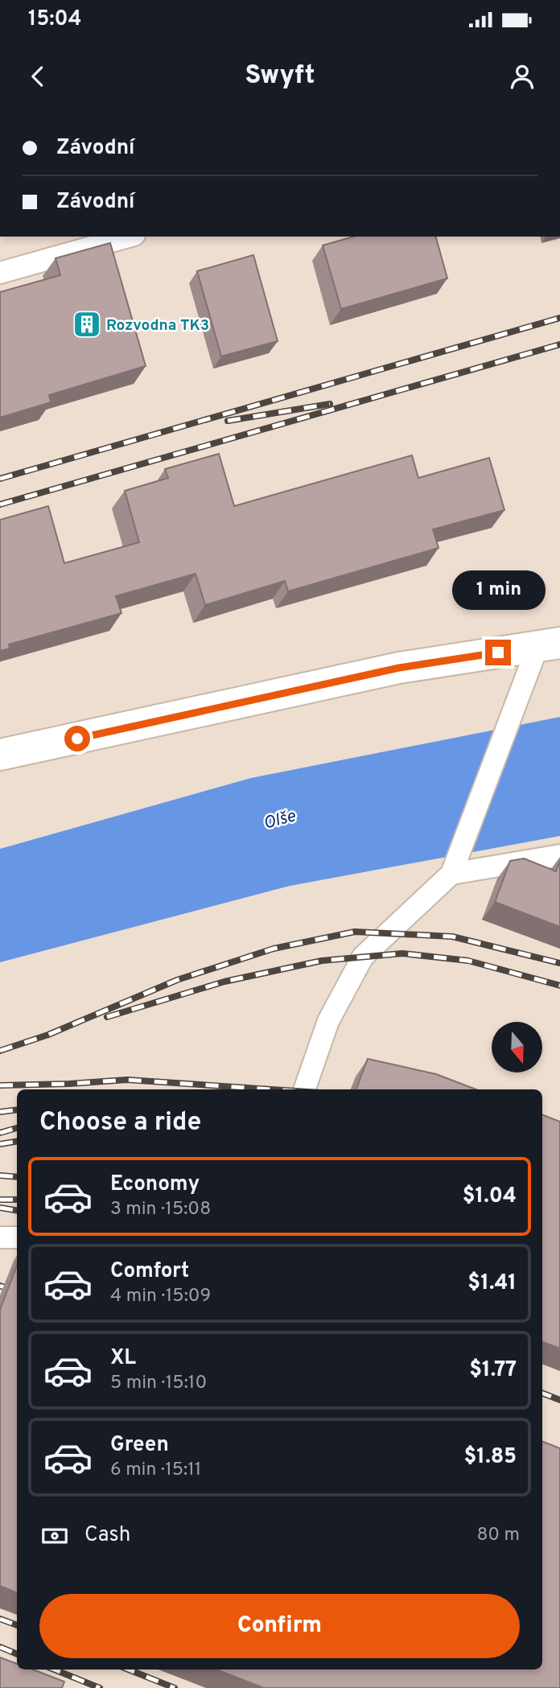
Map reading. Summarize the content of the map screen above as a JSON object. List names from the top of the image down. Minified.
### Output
{"water":["Olše"],"places":{"building":["Rozvodna TK3"]},"north":"bottom","page":{"status":"15:04","header":"Swyft","banner":["Závodní","Závodní"],"bubble":"1 min","heading":"Choose a ride","list":[{"name":"Economy","note":"3 min · 15:08","value":"$1.04"},{"name":"Comfort","note":"4 min · 15:09","value":"$1.41"},{"name":"XL","note":"5 min · 15:10","value":"$1.77"},{"name":"Green","note":"6 min · 15:11","value":"$1.85"}],"pay":["Cash","80 m"],"buttons":"Confirm"}}
